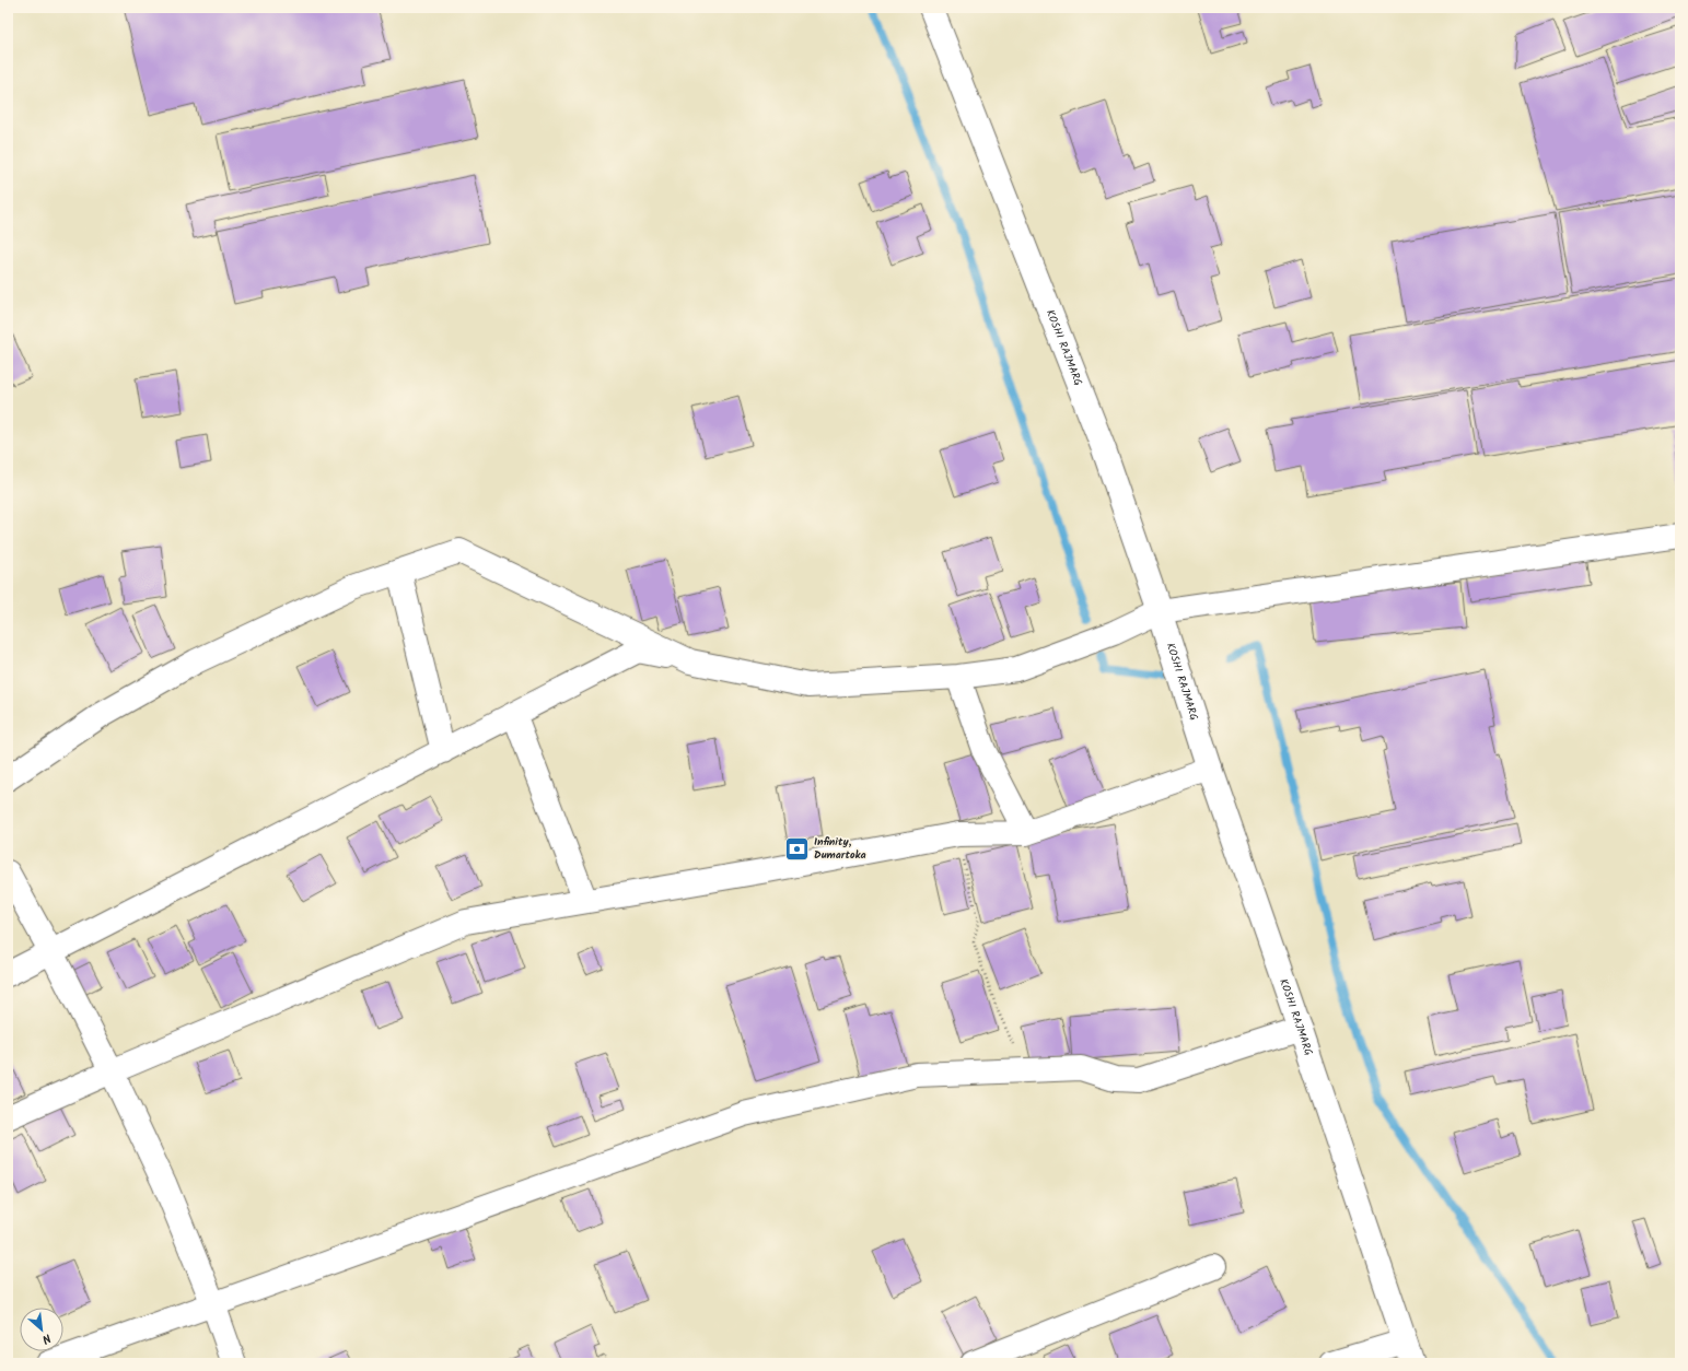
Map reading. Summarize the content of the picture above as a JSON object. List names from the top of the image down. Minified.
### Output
{"streets":{"street":["KOSHI RAJMARG"]},"places":{"bank":["Infinity, Dumartoka"]},"north":"bottom right"}
